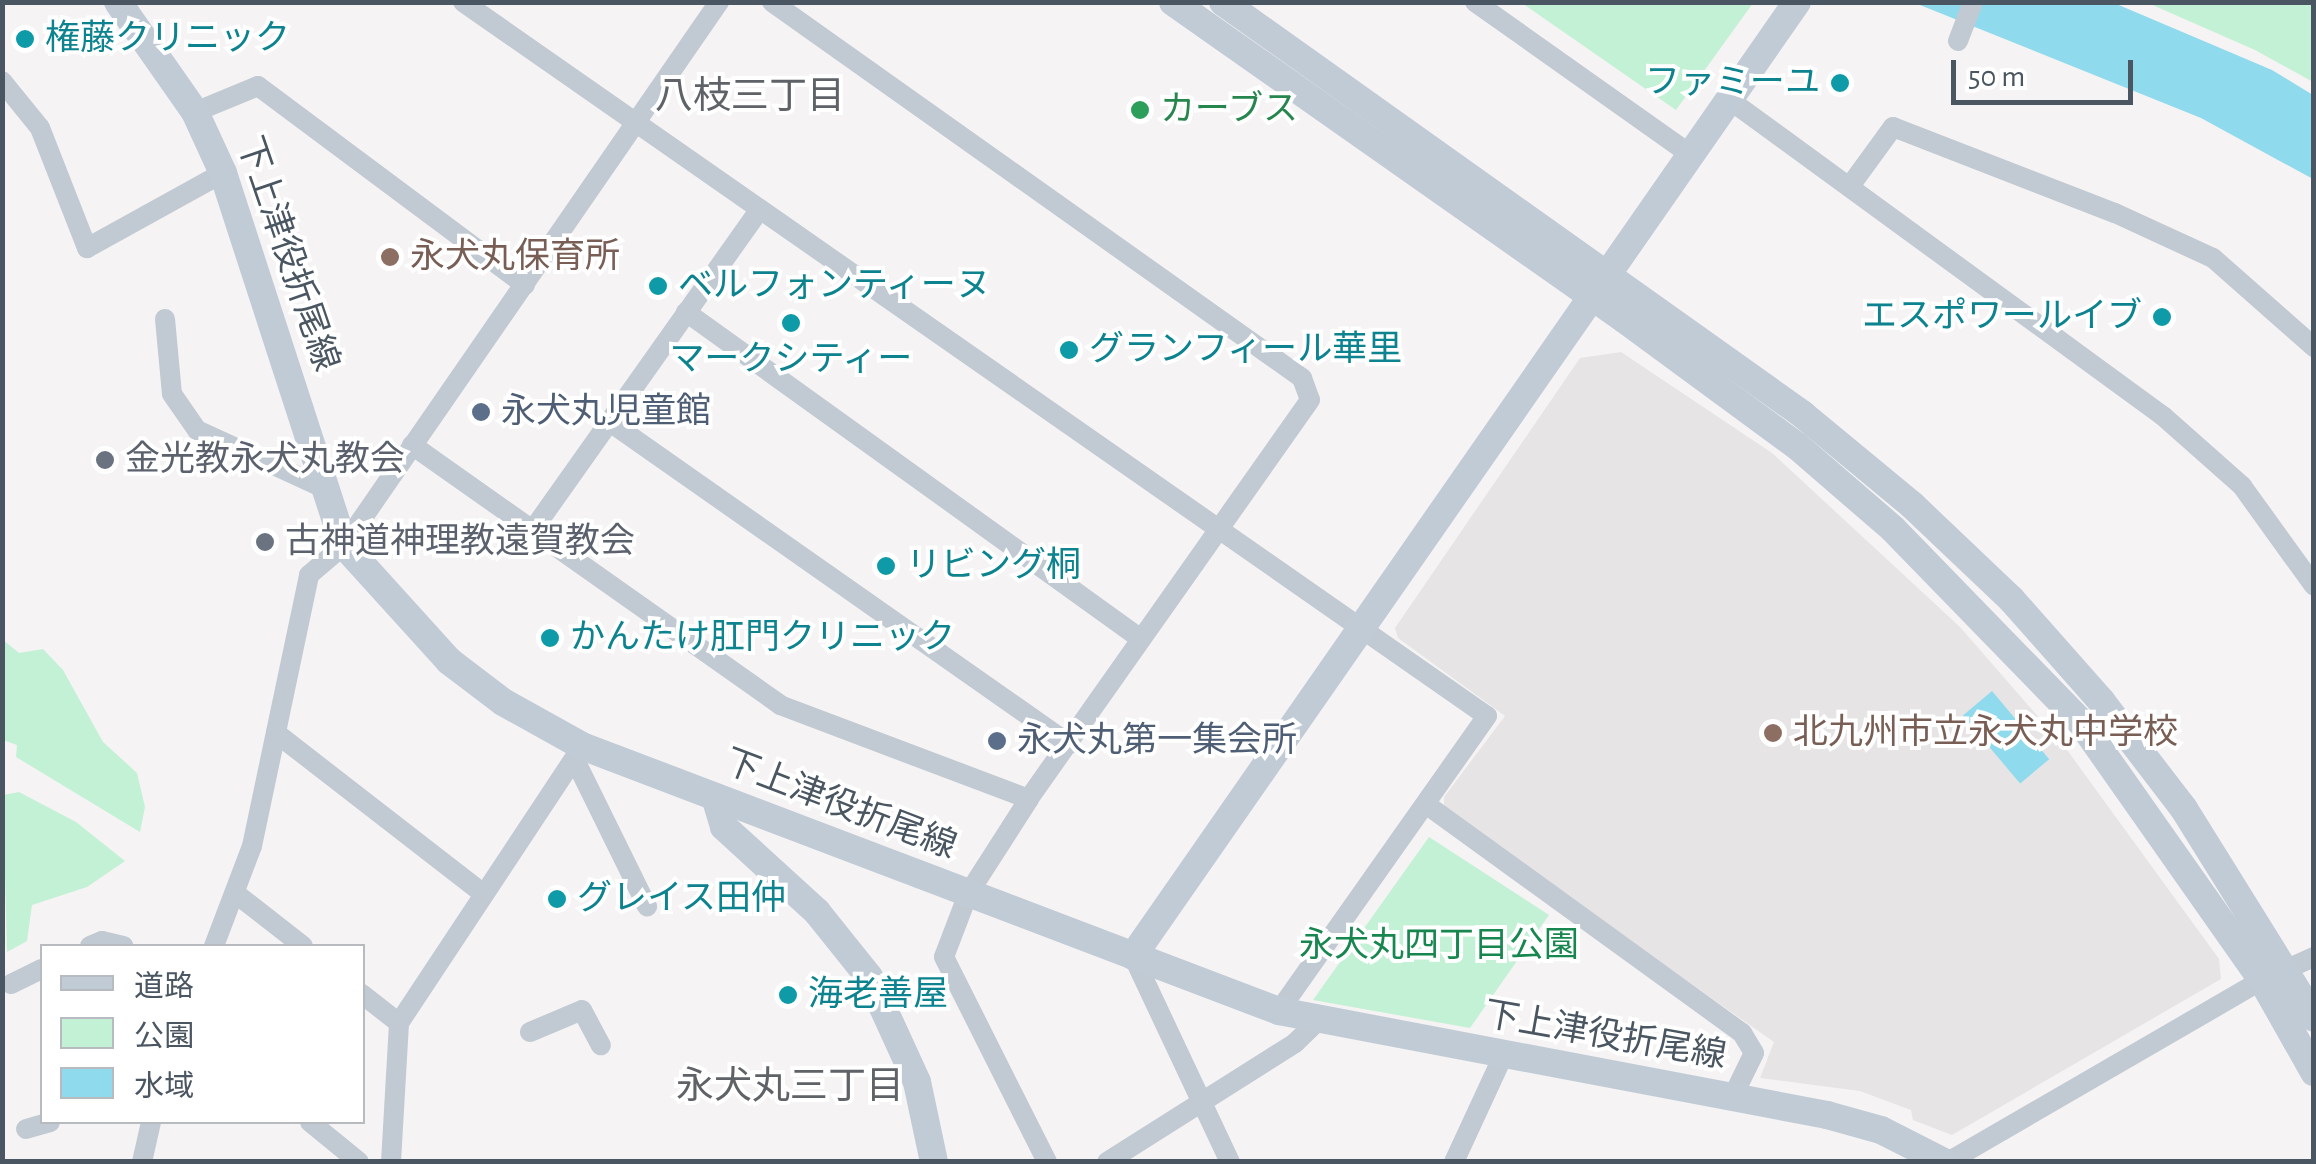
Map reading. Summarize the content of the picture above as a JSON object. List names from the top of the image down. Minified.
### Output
{"streets":{"street":["下上津役折尾線"]},"districts":["八枝三丁目","永犬丸三丁目"],"parks":["永犬丸四丁目公園"],"places":["権藤クリニック","ファミーユ","カーブス","永犬丸保育所","ベルフォンティーヌ","エスポワールイブ","マークシティー","グランフィール華里","永犬丸児童館","金光教永犬丸教会","古神道神理教遠賀教会","リビング桐","かんたけ肛門クリニック","北九州市立永犬丸中学校","永犬丸第一集会所","グレイス田仲","海老善屋"],"legend":["道路","公園","水域"],"scale_bar":"50 m"}
